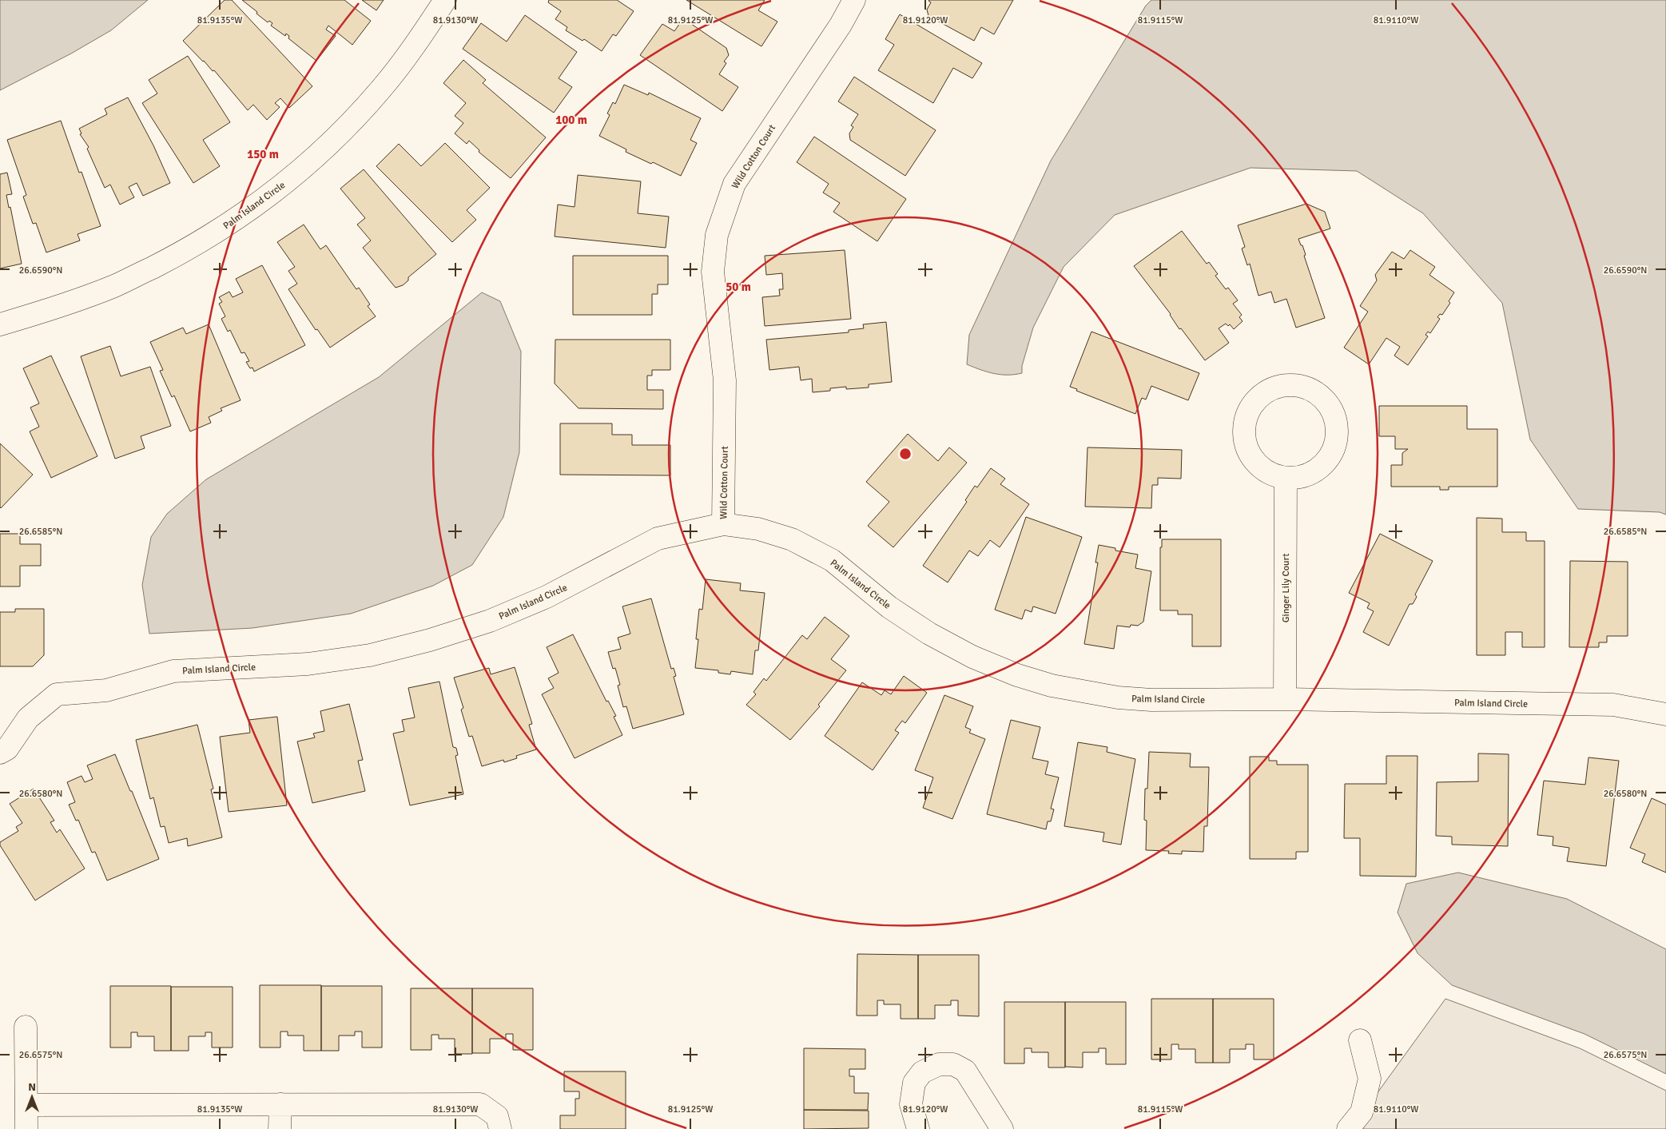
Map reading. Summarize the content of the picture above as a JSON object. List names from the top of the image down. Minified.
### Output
{"streets":{"street":["Wild Cotton Court","Palm Island Circle","Ginger Lily Court"]},"crossings":[["Wild Cotton Court","Palm Island Circle"],["Palm Island Circle","Ginger Lily Court"]],"north":"top","coordinates":["81.9135°W","81.9130°W","81.9125°W","81.9120°W","81.9115°W","81.9110°W","26.6590°N","26.6585°N","26.6580°N","26.6575°N"],"rings":["100 m","150 m","50 m"]}
